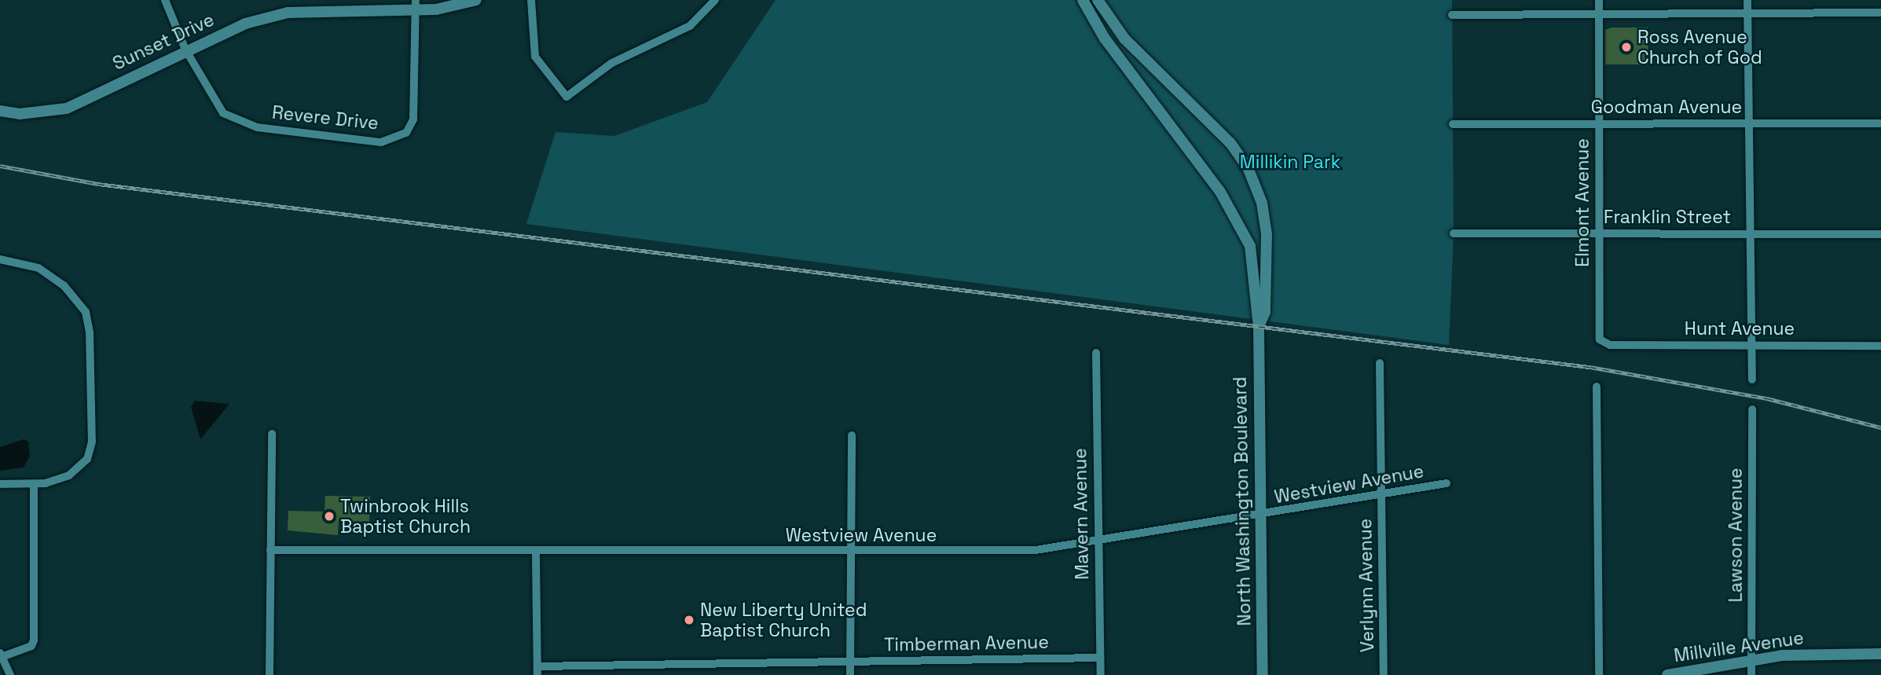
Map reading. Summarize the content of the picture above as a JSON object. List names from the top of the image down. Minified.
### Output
{"streets":{"street":["Sunset Drive","Goodman Avenue","Revere Drive","Elmont Avenue","Franklin Street","Hunt Avenue","Westview Avenue","North Washington Boulevard","Mavern Avenue","Lawson Avenue","Verlynn Avenue","Timberman Avenue","Millville Avenue"]},"crossings":[["Sunset Drive","Revere Drive"],["Goodman Avenue","Elmont Avenue"],["Elmont Avenue","Franklin Street"],["Elmont Avenue","Hunt Avenue"],["Westview Avenue","North Washington Boulevard"],["Westview Avenue","Mavern Avenue"],["Westview Avenue","Verlynn Avenue"],["Mavern Avenue","Timberman Avenue"],["Lawson Avenue","Millville Avenue"]],"parks":["Millikin Park"],"places":["Ross Avenue Church of God","Twinbrook Hills Baptist Church","New Liberty United Baptist Church"]}
